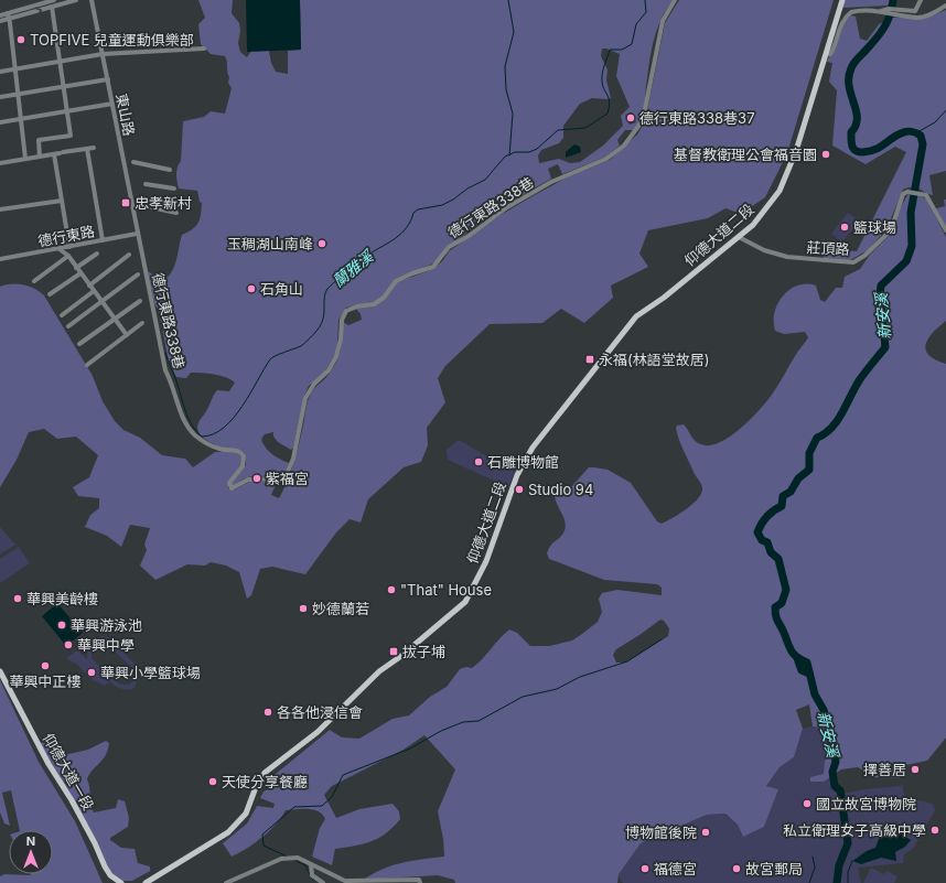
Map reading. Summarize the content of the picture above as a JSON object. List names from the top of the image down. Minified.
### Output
{"streets":{"main road":["仰德大道二段","仰德大道一段"],"street":["東山路","德行東路338巷","德行東路","莊頂路"]},"crossings":[["東山路","德行東路338巷"],["東山路","德行東路"],["德行東路338巷","德行東路"],["仰德大道二段","莊頂路"]],"water":["蘭雅溪","新安溪"],"places":{"other":["TOPFIVE 兒童運動俱樂部","德行東路338巷37","基督教衛理公會福音園","籃球場","玉稠湖山南峰","石角山","石雕博物館","紫福宮","Studio 94","\"That\" House","華興美齡樓","妙德蘭若","華興游泳池","華興中學","華興中正樓","華興小學籃球場","各各他浸信會","擇善居","天使分享餐廳","國立故宮博物院","私立衛理女子高級中學","博物館後院","福德宮","故宮郵局"],"transit":["忠孝新村","永福(林語堂故居)","拔子埔"]},"north":"top"}
